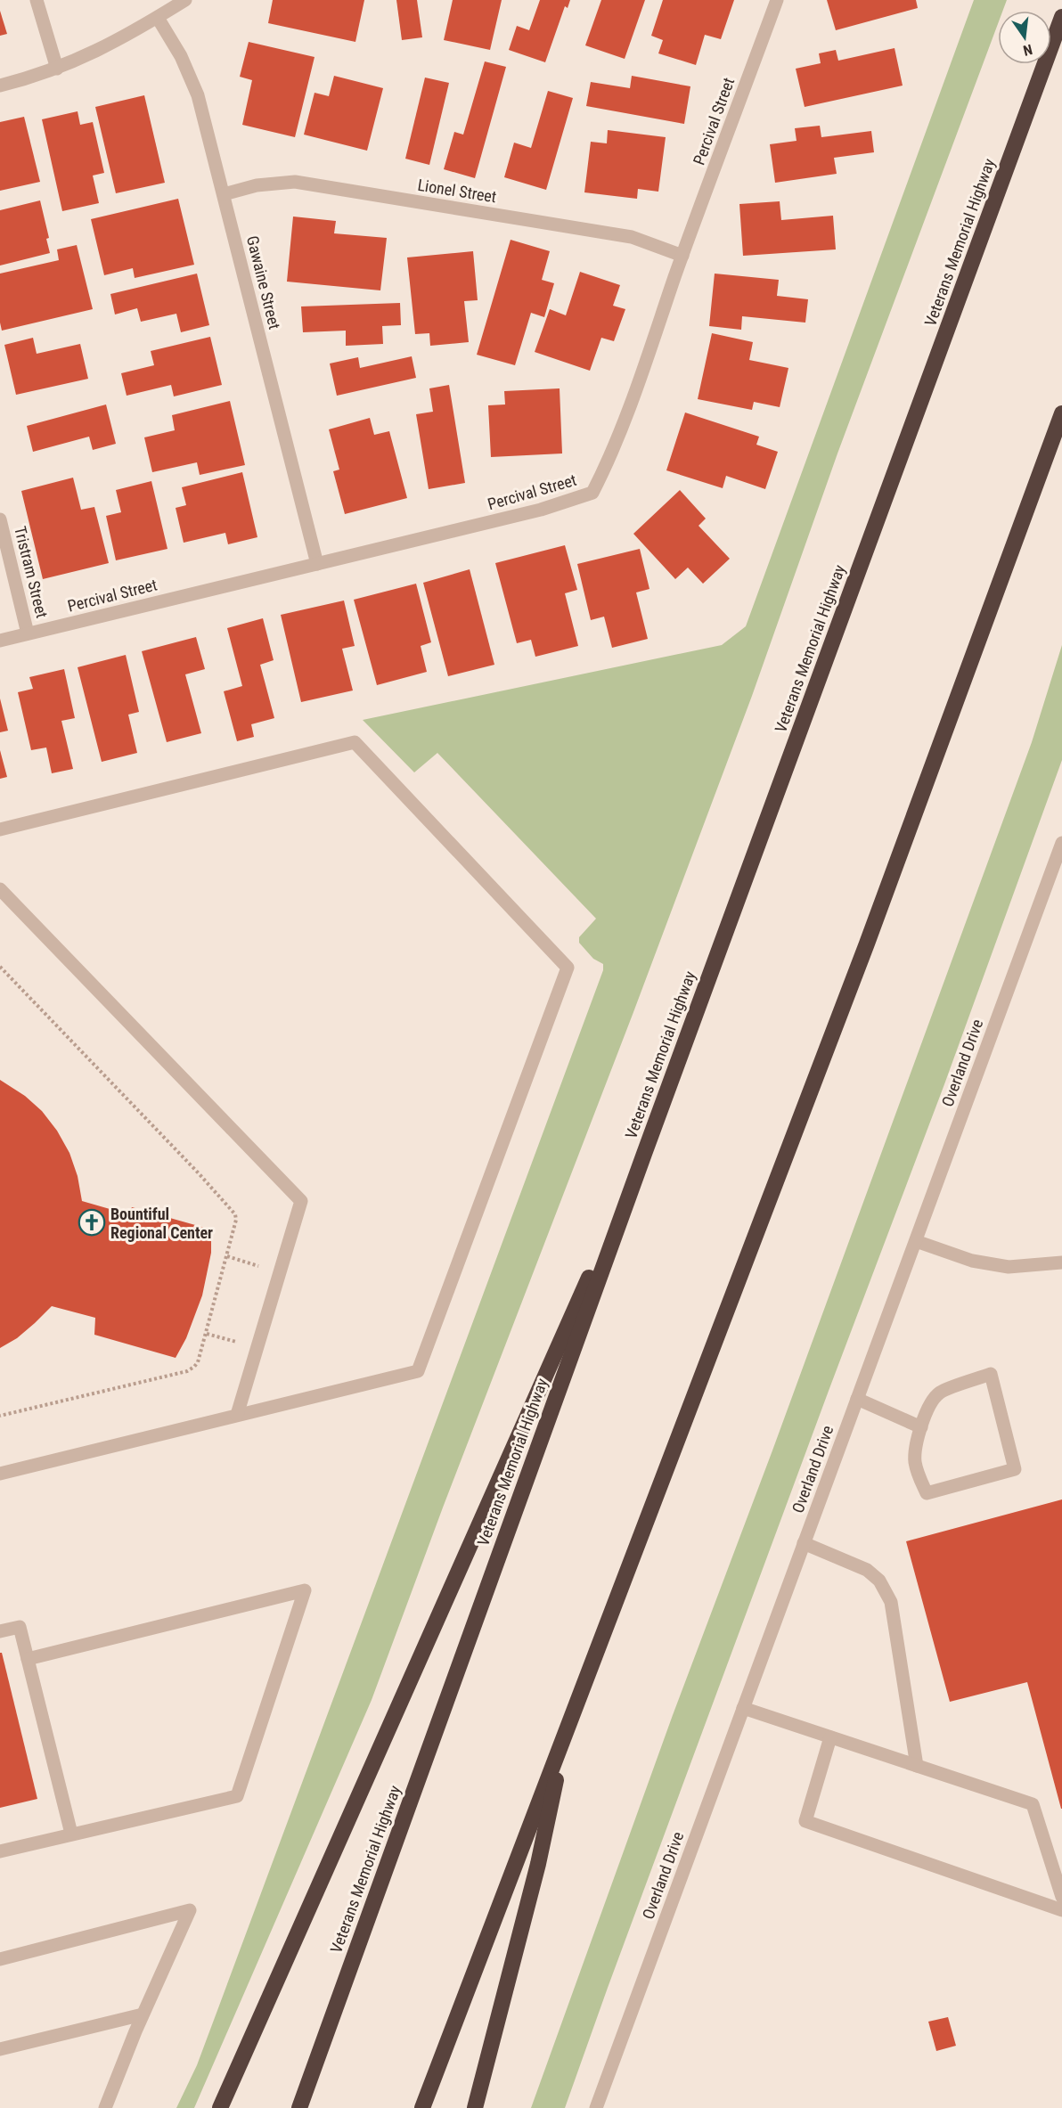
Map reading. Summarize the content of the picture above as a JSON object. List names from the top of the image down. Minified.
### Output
{"streets":{"highway":["Veterans Memorial Highway"],"street":["Percival Street","Lionel Street","Gawaine Street","Tristram Street","Overland Drive"]},"crossings":[["Percival Street","Lionel Street"],["Percival Street","Gawaine Street"],["Percival Street","Tristram Street"],["Lionel Street","Gawaine Street"]],"places":{"church":["Bountiful Regional Center"]},"north":"bottom"}
